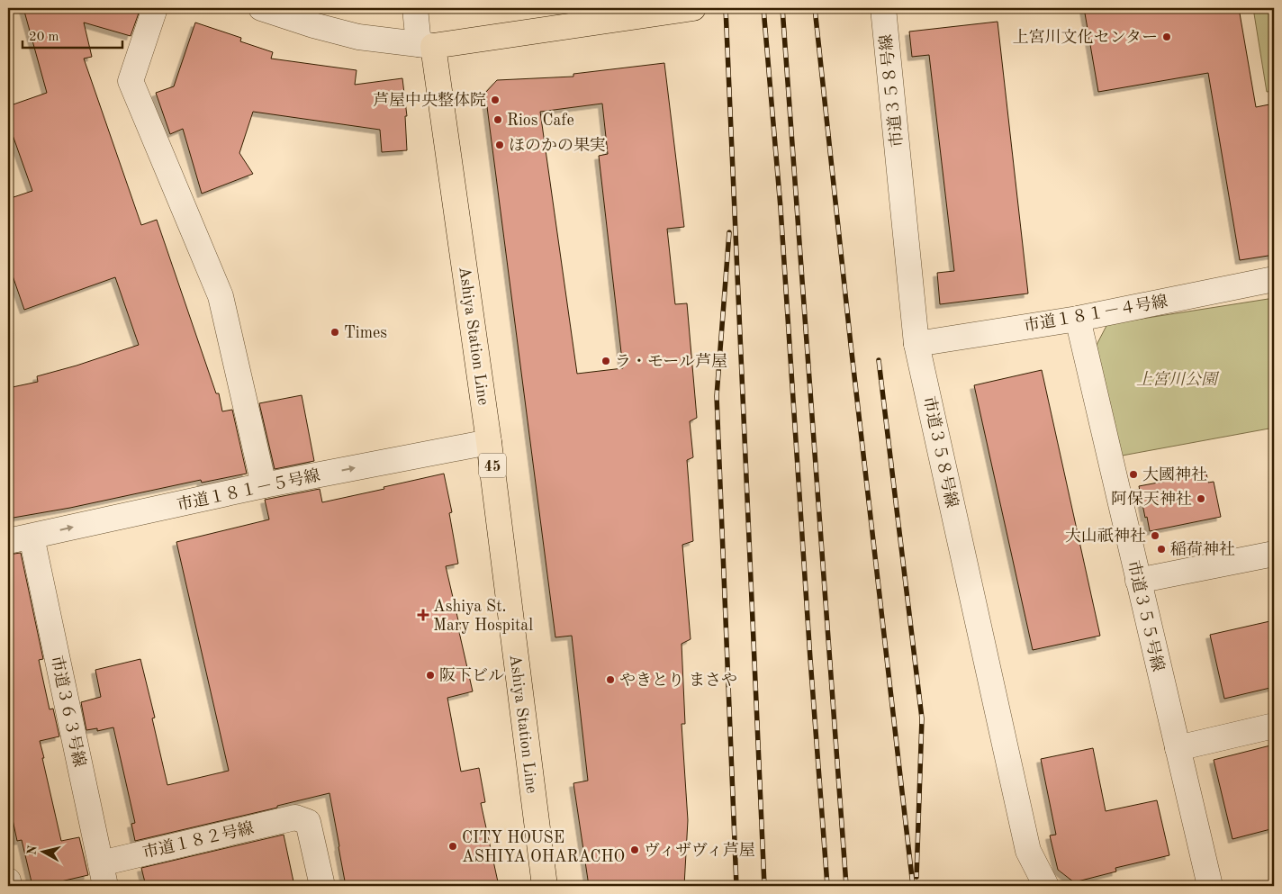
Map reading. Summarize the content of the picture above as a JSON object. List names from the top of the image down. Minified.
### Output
{"streets":{"main road":["Ashiya Station Line","45"],"street":["市道３５８号線","市道１８１－４号線","市道１８１－５号線","市道３５５号線","市道３６３号線","市道１８２号線"]},"crossings":[["市道３５８号線","市道１８１－４号線"],["市道１８１－４号線","市道３５５号線"],["Ashiya Station Line","市道１８１－５号線"],["市道１８１－５号線","市道３６３号線"],["市道３６３号線","市道１８２号線"]],"one_way":["市道１８１－５号線"],"parks":["上宮川公園"],"places":{"other":["上宮川文化センター","芦屋中央整体院","Rios Cafe","ほのかの果実","Times","ラ・モール芦屋","大國神社","阿保天神社","大山祇神社","稲荷神社","阪下ビル","やきとり まさや","CITY HOUSE ASHIYA OHARACHO","ヴィザヴィ芦屋"],"health":["Ashiya St. Mary Hospital"]},"scale_bar":"20 m","north":"left"}
